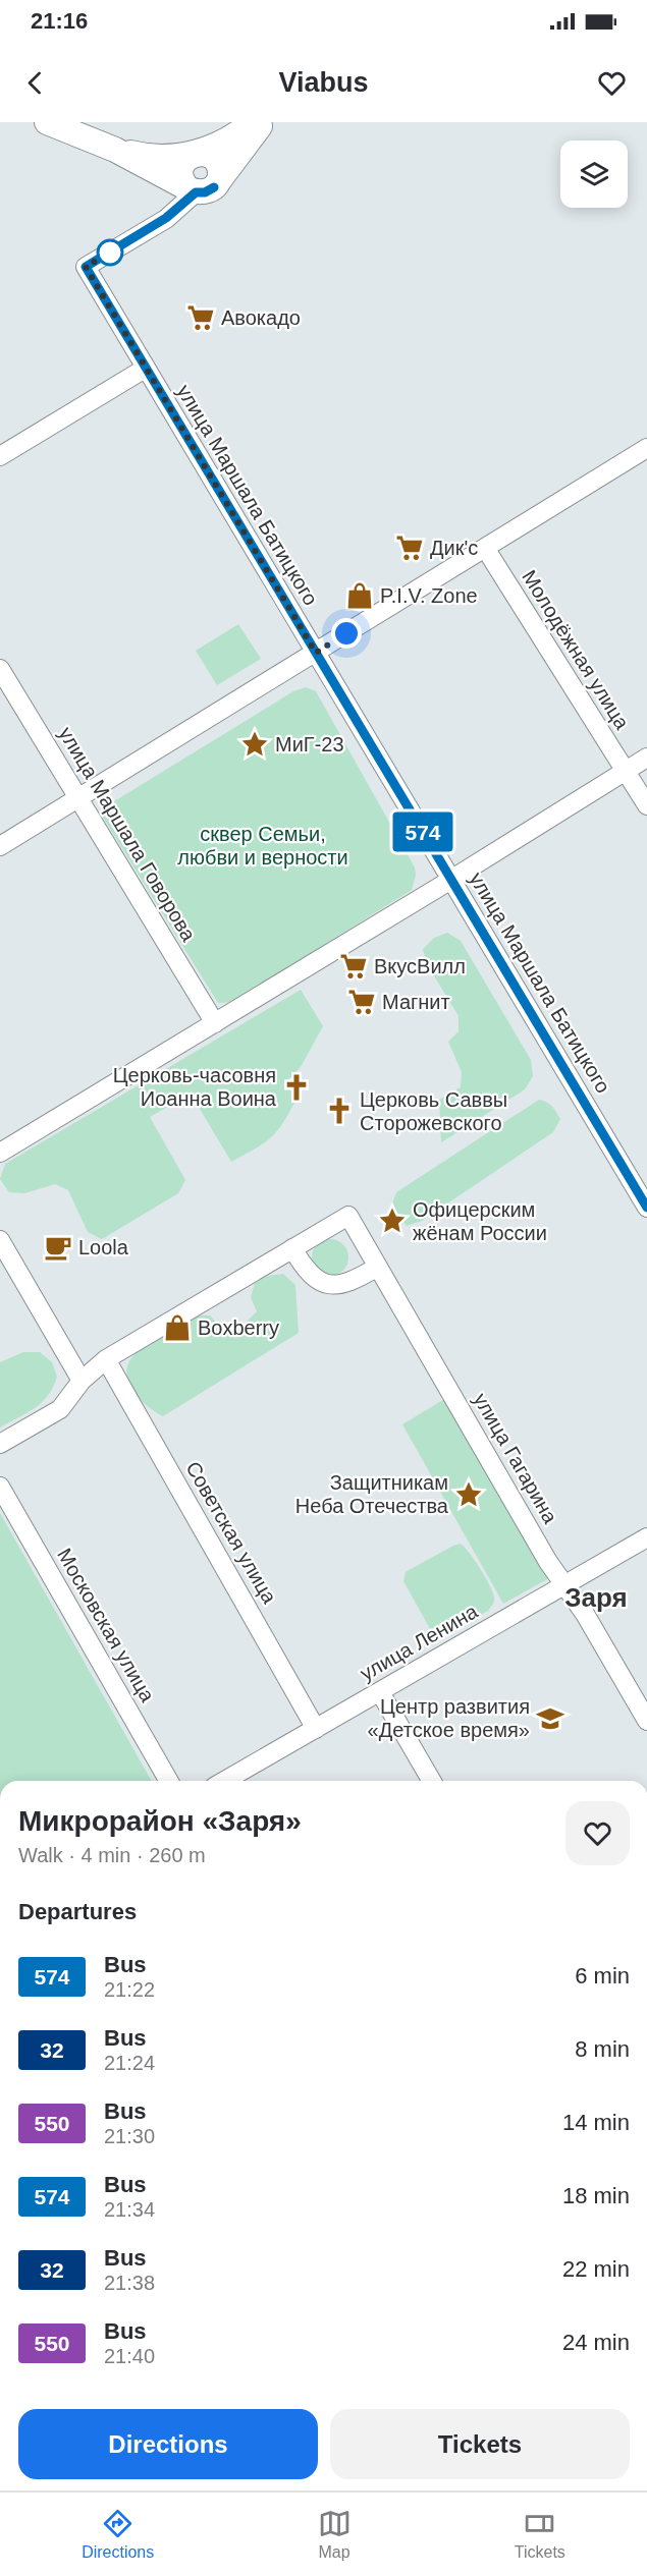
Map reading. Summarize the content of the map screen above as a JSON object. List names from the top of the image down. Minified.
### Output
{"streets":{"street":["улица Маршала Батицкого","Молодёжная улица","улица Маршала Говорова","улица Гагарина","Советская улица","Московская улица","улица Ленина"]},"crossings":[["улица Гагарина","улица Ленина"],["Советская улица","улица Ленина"]],"districts":["Заря"],"parks":["сквер Семьи, любви и верности"],"places":{"supermarket":["Авокадо","Дик'с","ВкусВилл","Магнит"],"shop":["P.I.V. Zone","Boxberry"],"place":["МиГ-23","Офицерским жёнам России","Защитникам Неба Отечества"],"church":["Церковь-часовня Иоанна Воина","Церковь Саввы Сторожевского"],"cafe":["Loola"],"school or university":["Центр развития «Детское время»"]},"lines":["bus line 574"],"page":{"status":"21:16","header":"Viabus","on_map":"574","heading":[["Микрорайон «Заря»","Walk · 4 min · 260 m"],"Departures"],"list":[{"mark":"574","name":"Bus","note":"21:22","value":"6 min"},{"mark":"32","name":"Bus","note":"21:24","value":"8 min"},{"mark":"550","name":"Bus","note":"21:30","value":"14 min"},{"mark":"574","name":"Bus","note":"21:34","value":"18 min"},{"mark":"32","name":"Bus","note":"21:38","value":"22 min"},{"mark":"550","name":"Bus","note":"21:40","value":"24 min"}],"buttons":["Directions","Tickets"],"tabs":["Directions","Map","Tickets"]}}
